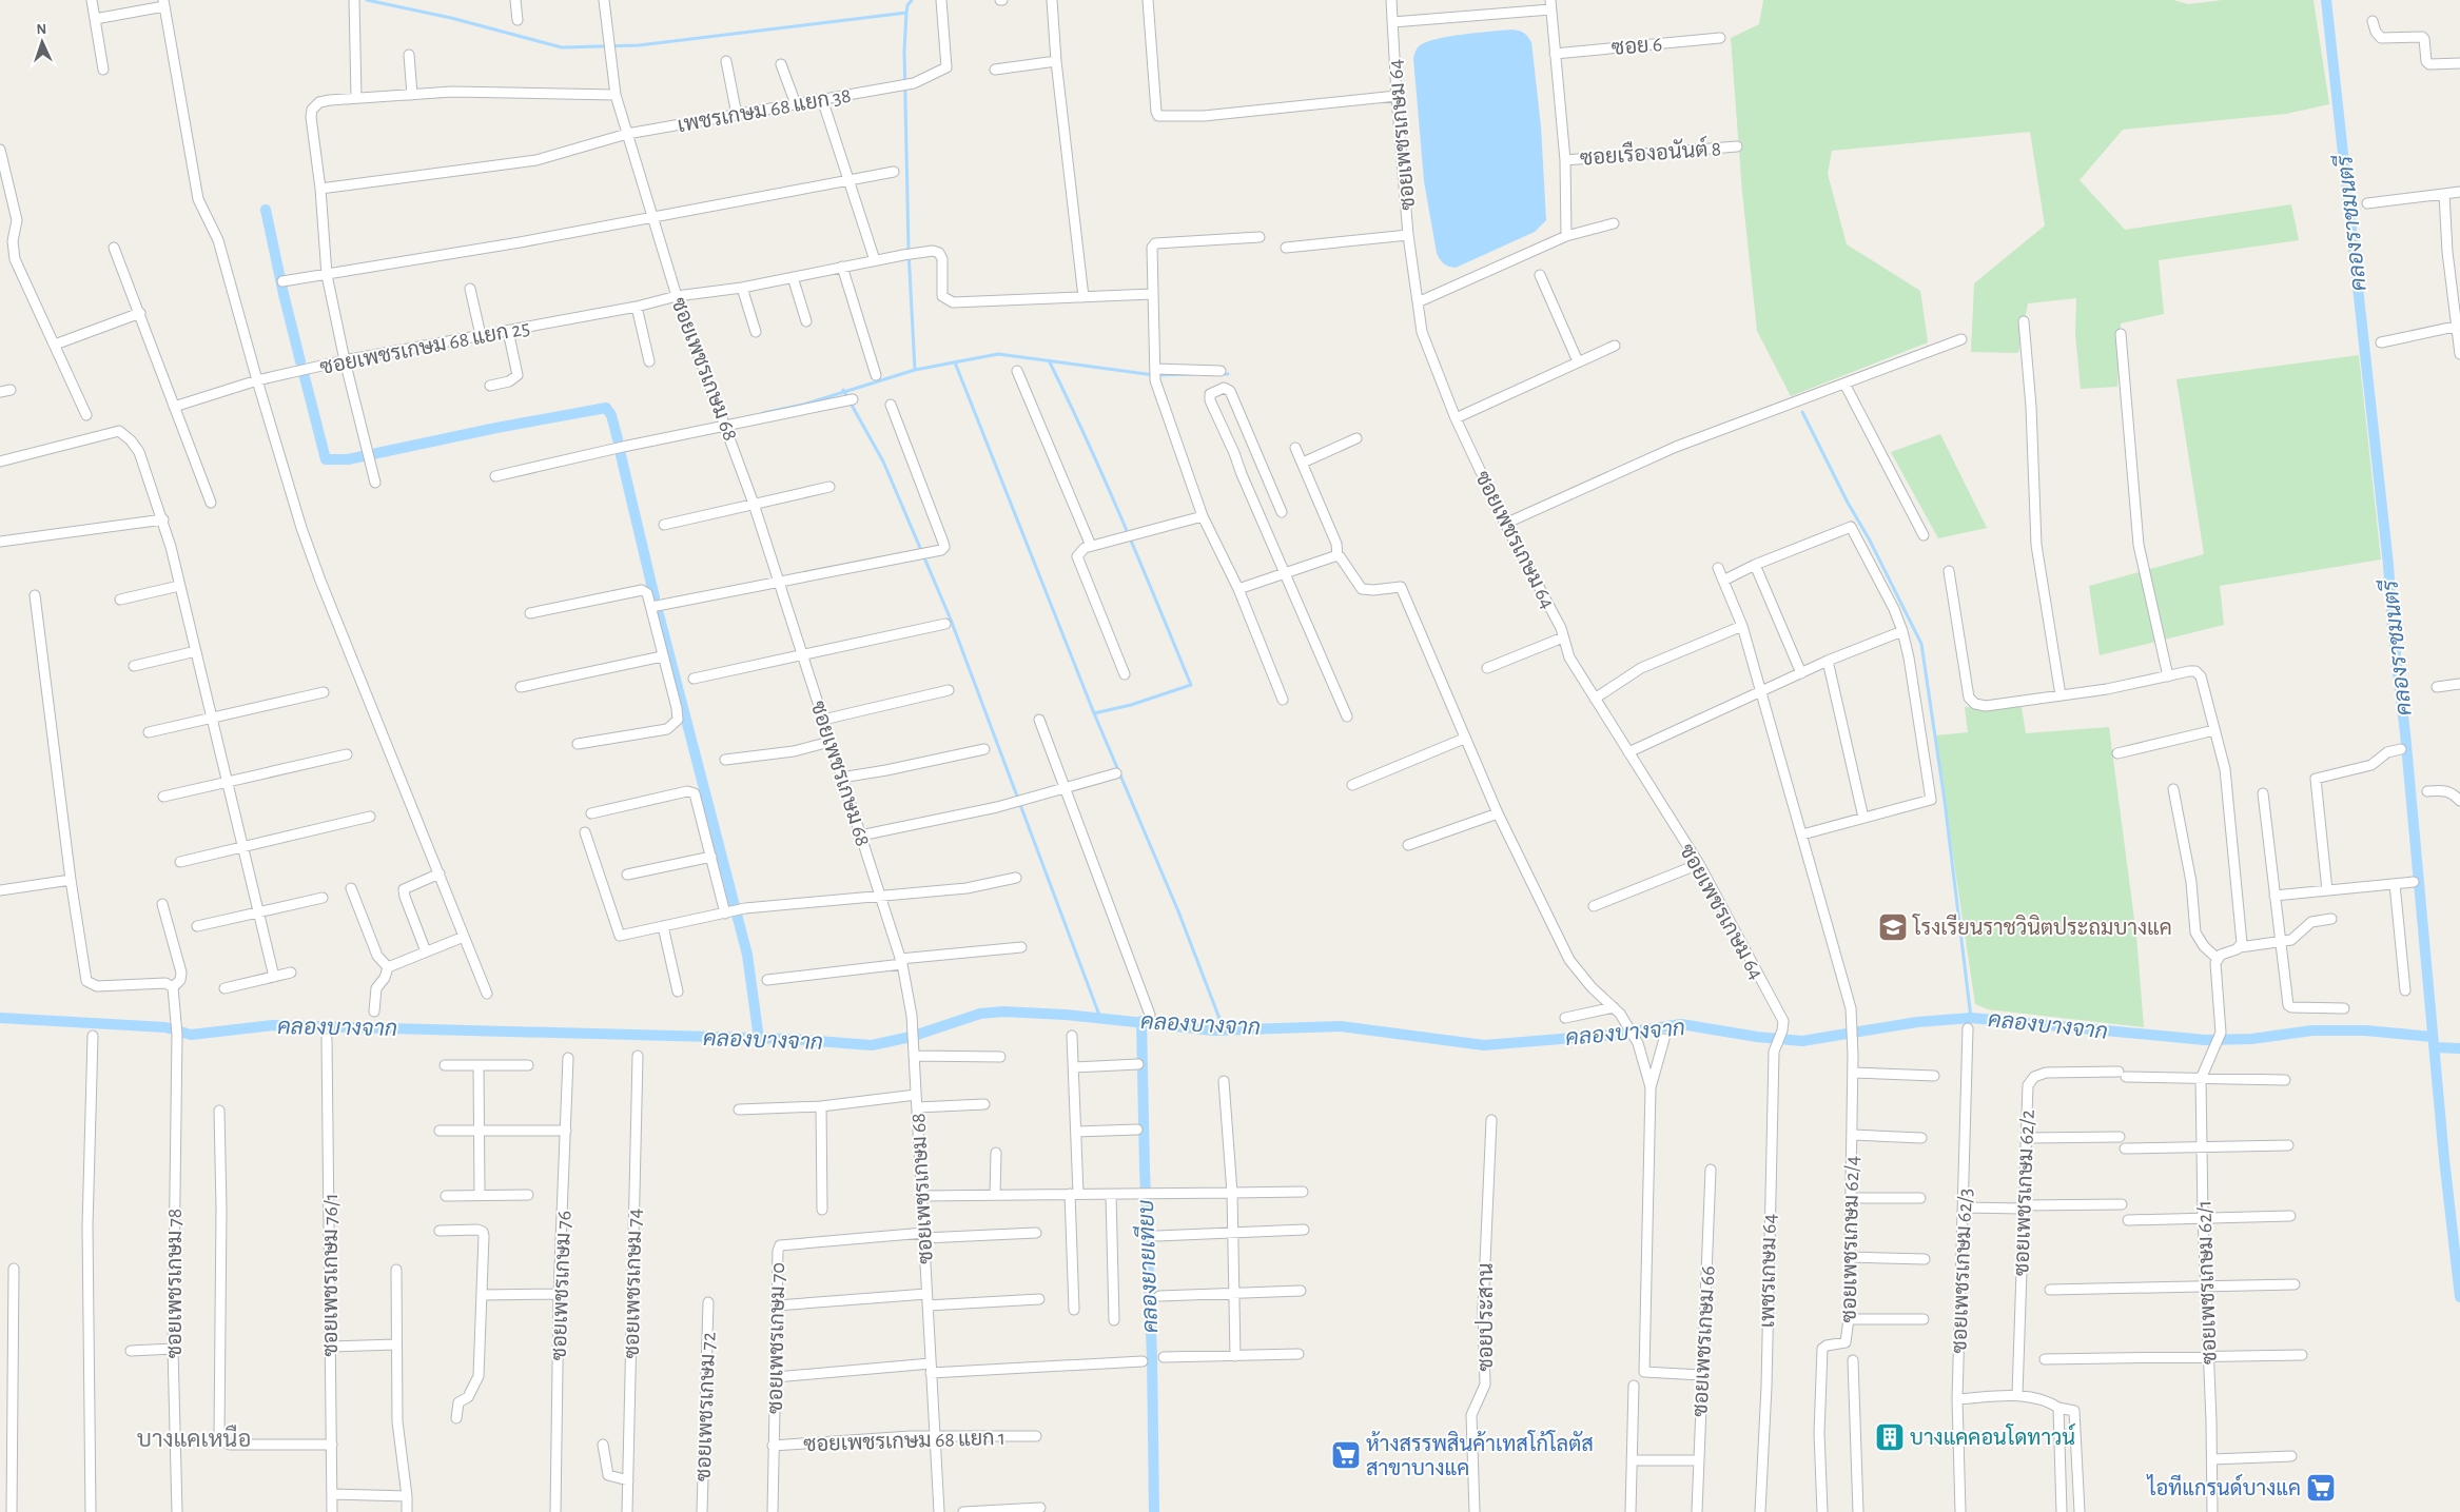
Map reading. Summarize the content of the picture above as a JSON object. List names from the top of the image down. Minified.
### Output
{"streets":{"street":["ซอย 6","เพชรเกษม 68 แยก 38","ซอยเพชรเกษม 64","ซอยเรืองอนันต์ 8","ซอยเพชรเกษม 68 แยก 25","ซอยเพชรเกษม 68","ซอยเพชรเกษม 62/2","ซอยเพชรเกษม 62/4","เพชรเกษม 64","ซอยเพชรเกษม 62/3","ซอยเพชรเกษม 76/1","ซอยเพชรเกษม 62/1","ซอยเพชรเกษม 78","ซอยเพชรเกษม 74","ซอยเพชรเกษม 76","ซอยประสาน","ซอยเพชรเกษม 70","ซอยเพชรเกษม 66","ซอยเพชรเกษม 72","ซอยเพชรเกษม 68 แยก 1"]},"crossings":[["เพชรเกษม 68 แยก 38","ซอยเพชรเกษม 68"],["ซอยเพชรเกษม 64","เพชรเกษม 64"],["ซอยเพชรเกษม 68 แยก 25","ซอยเพชรเกษม 68"],["ซอยเพชรเกษม 68","ซอยเพชรเกษม 70"],["ซอยเพชรเกษม 68","ซอยเพชรเกษม 68 แยก 1"],["ซอยเพชรเกษม 62/2","ซอยเพชรเกษม 62/1"],["ซอยเพชรเกษม 70","ซอยเพชรเกษม 68 แยก 1"]],"districts":["บางแคเหนือ"],"water":["คลองราชมนตรี","คลองบางจาก","คลองยายเทียบ"],"places":{"school or university":["โรงเรียนราชวินิตประถมบางแค"],"building":["บางแคคอนโดทาวน์"],"supermarket":["ห้างสรรพสินค้าเทสโก้โลตัส สาขาบางแค","ไอทีแกรนด์บางแค"]},"north":"top"}
